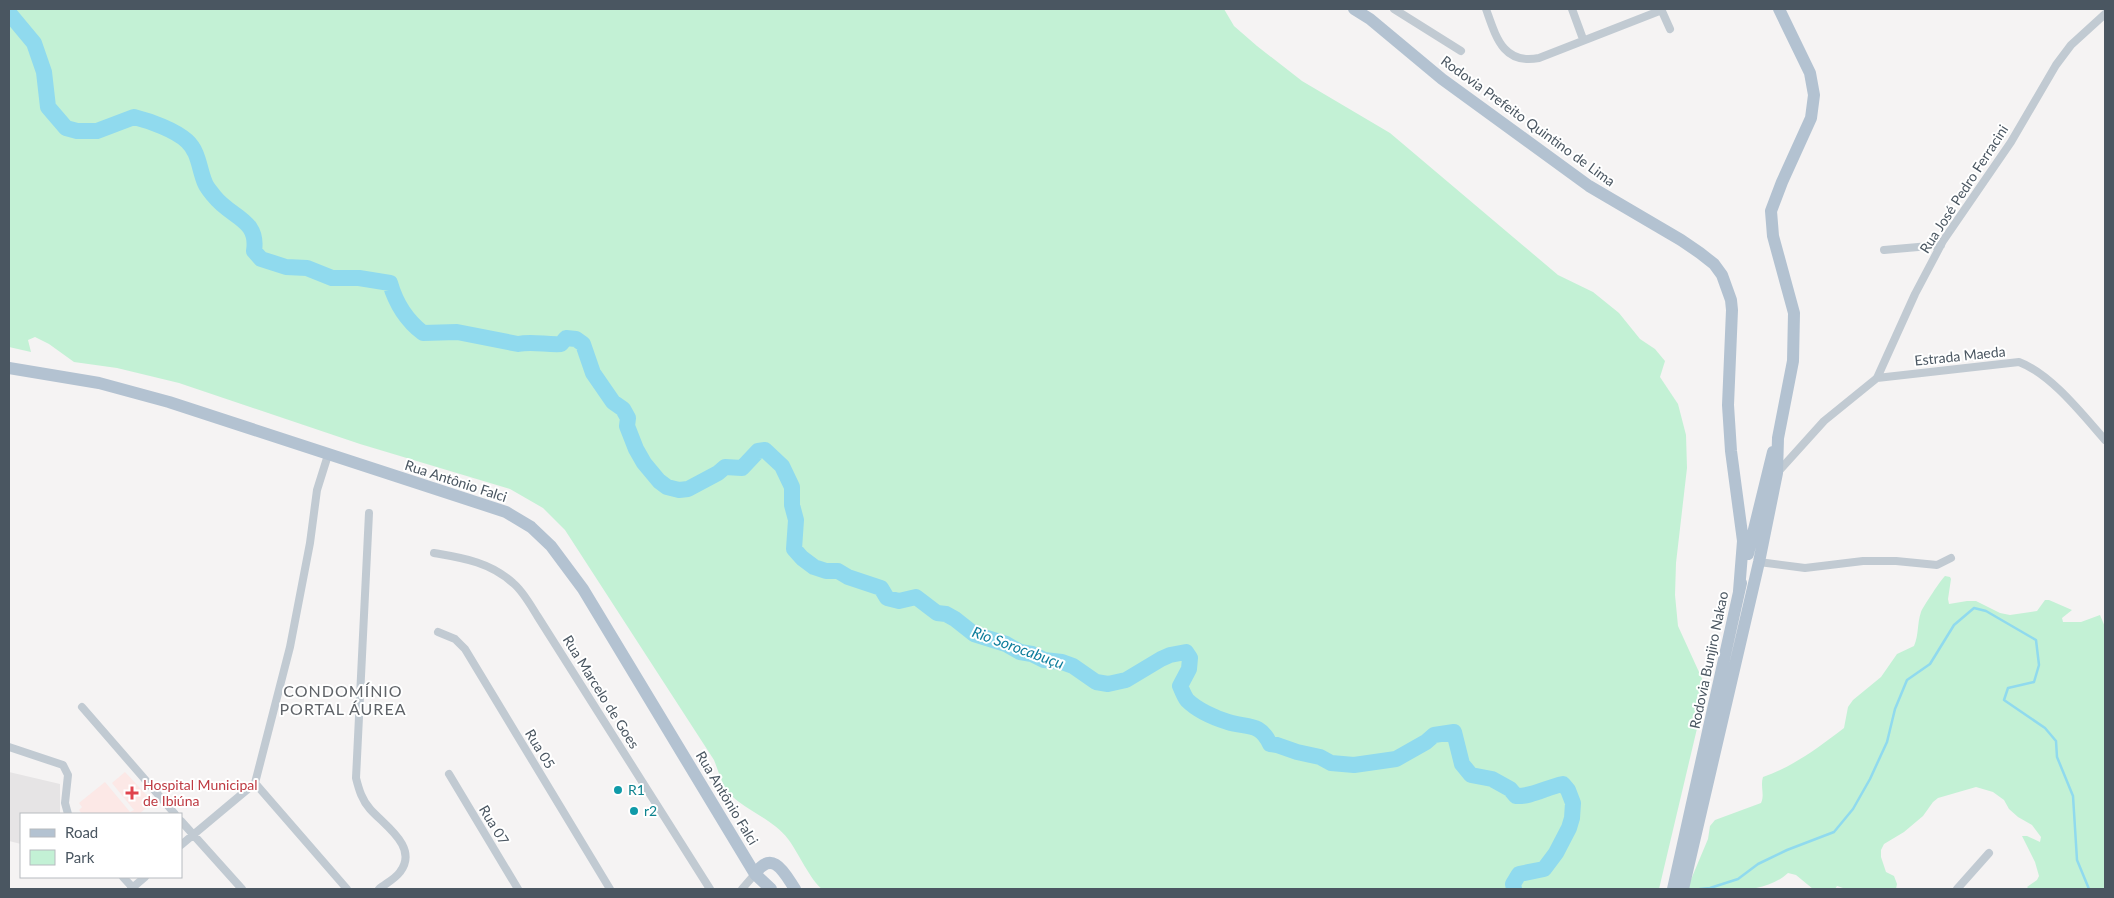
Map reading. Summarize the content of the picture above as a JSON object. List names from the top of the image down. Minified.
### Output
{"streets":{"main road":["Rodovia Prefeito Quintino de Lima","Rua Antônio Falci","Rodovia Bunjiro Nakao"],"street":["Rua José Pedro Ferracini","Estrada Maeda","Rua Marcelo de Goes","Rua 05","Rua 07"]},"crossings":[["Rodovia Prefeito Quintino de Lima","Rodovia Bunjiro Nakao"],["Rua José Pedro Ferracini","Estrada Maeda"],["Rua José Pedro Ferracini","Rodovia Bunjiro Nakao"]],"districts":["CONDOMÍNIO PORTAL ÁUREA"],"water":["Rio Sorocabuçu"],"places":{"other":["R1","r2"],"health":["Hospital Municipal de Ibiúna"]},"legend":["Road","Park"]}
